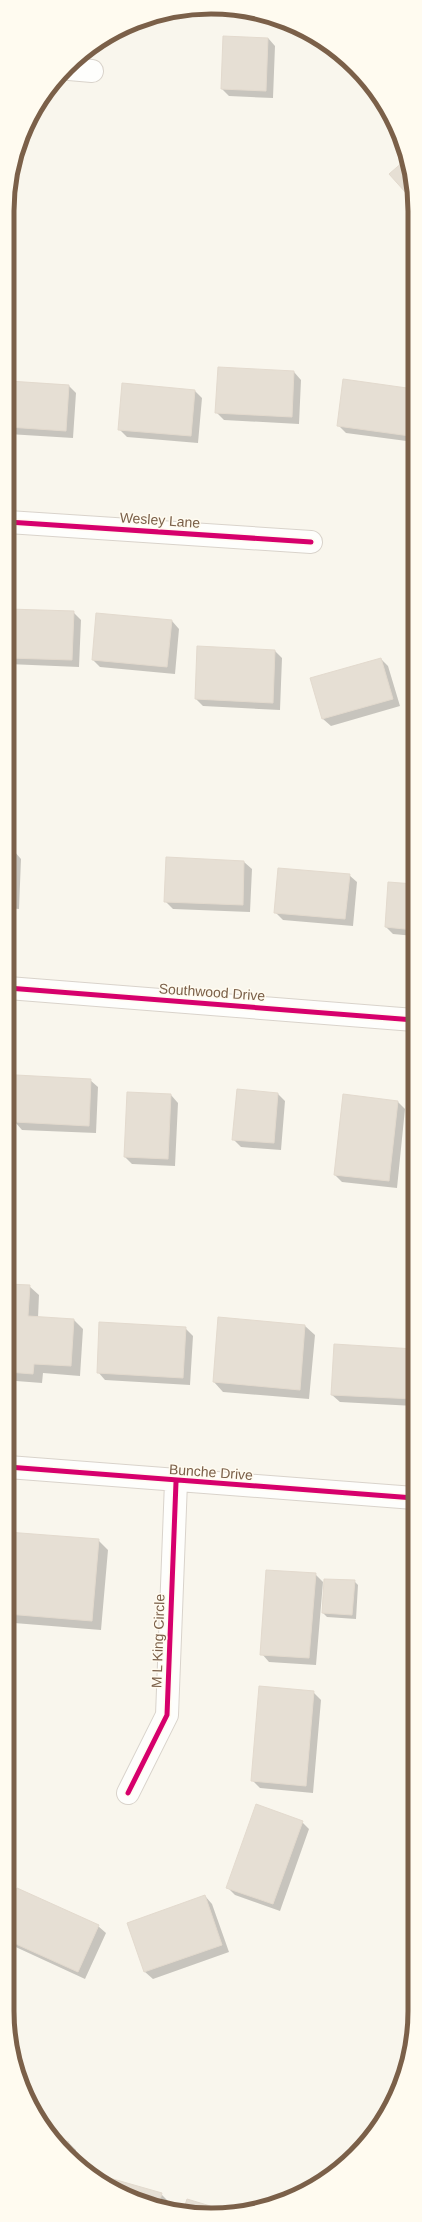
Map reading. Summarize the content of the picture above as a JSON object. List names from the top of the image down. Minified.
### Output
{"streets":{"street":["Wesley Lane","Southwood Drive","Bunche Drive","M L King Circle"]},"crossings":[["Bunche Drive","M L King Circle"]]}
